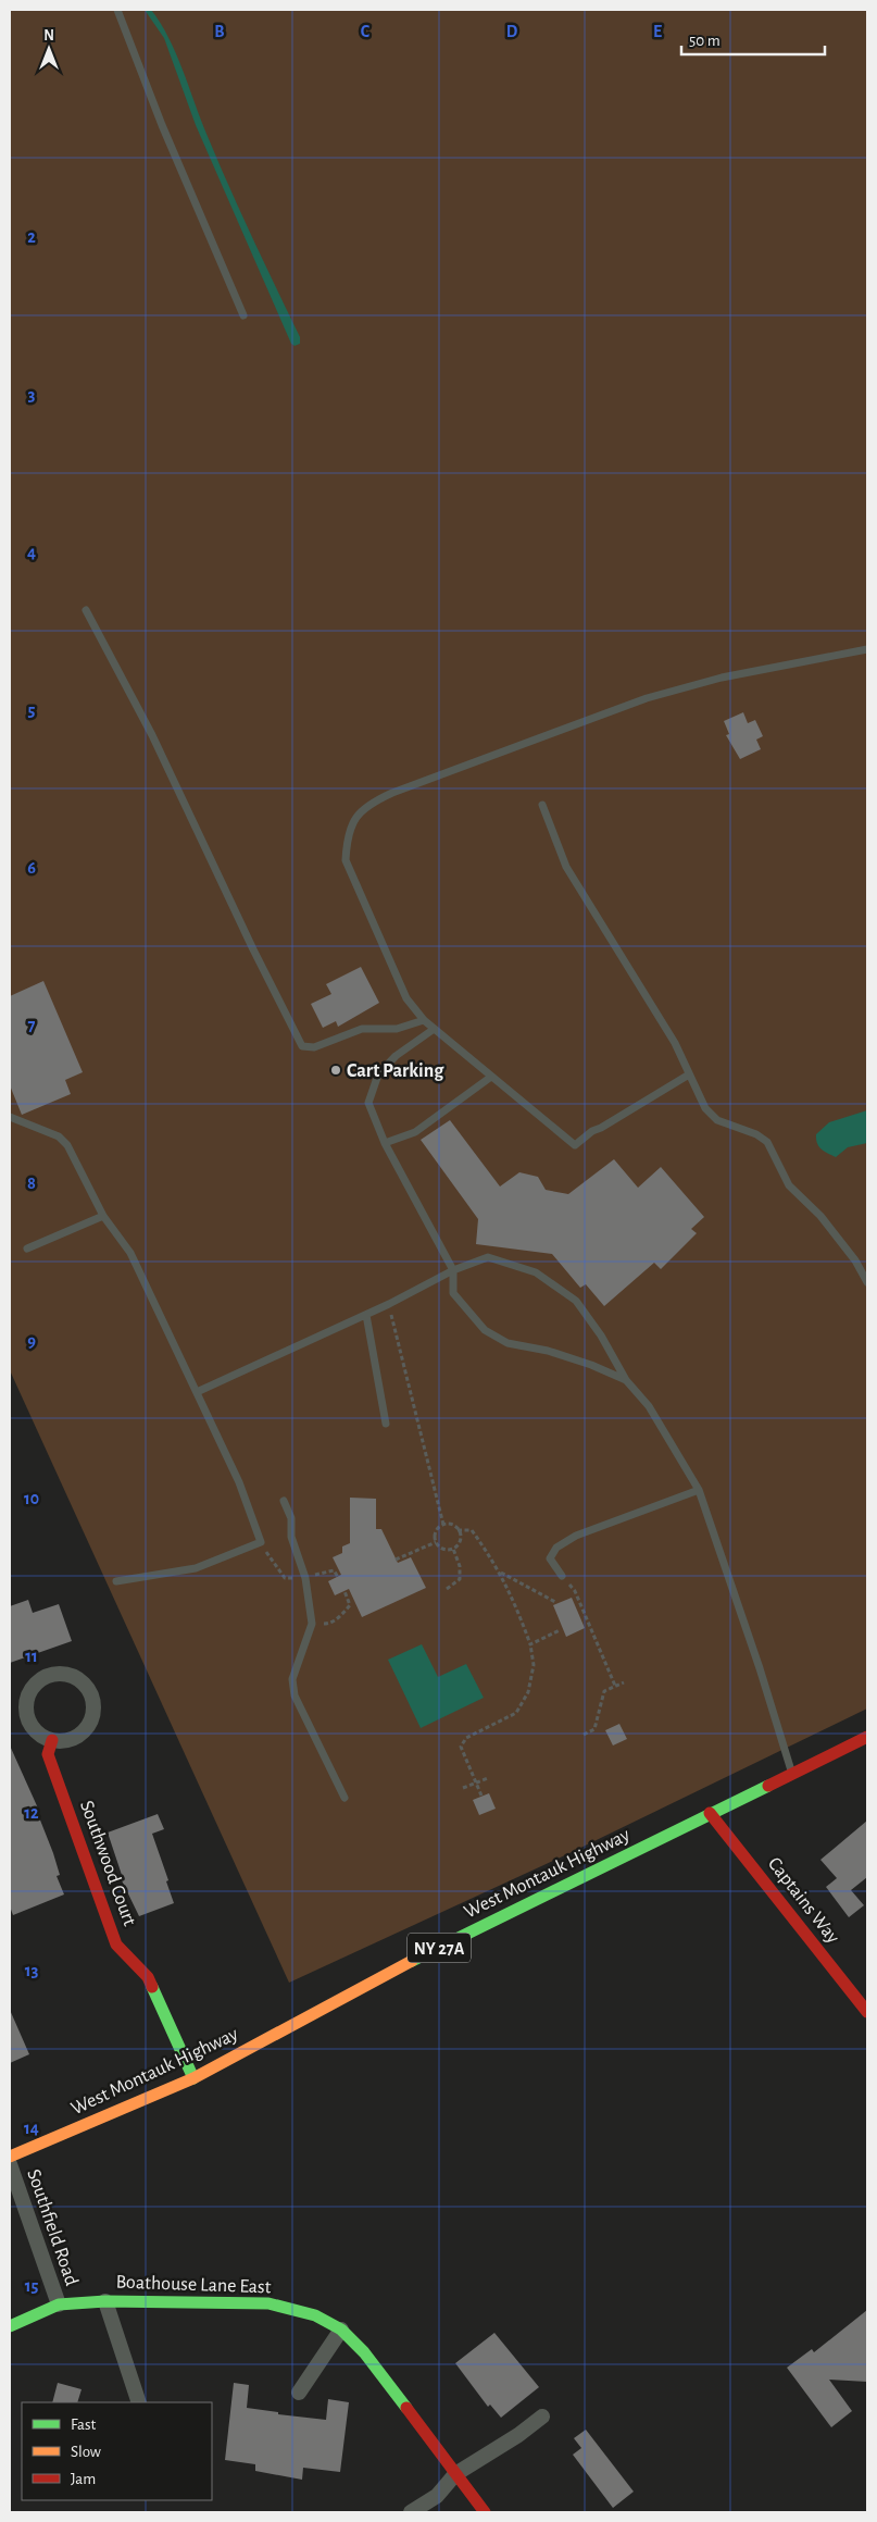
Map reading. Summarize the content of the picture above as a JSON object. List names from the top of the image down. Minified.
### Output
{"streets":{"street":["Southwood Court","West Montauk Highway","Captains Way","NY 27A","Southfield Road","Boathouse Lane East"]},"crossings":[["Southwood Court","West Montauk Highway"],["West Montauk Highway","Captains Way"],["Southfield Road","Boathouse Lane East"]],"places":["Cart Parking"],"legend":["Fast","Slow","Jam"],"scale_bar":"50 m","north":"top","grid":{"columns":["B","C","D","E"],"rows":["2","3","4","5","6","7","8","9","10","11","12","13","14","15"]}}
